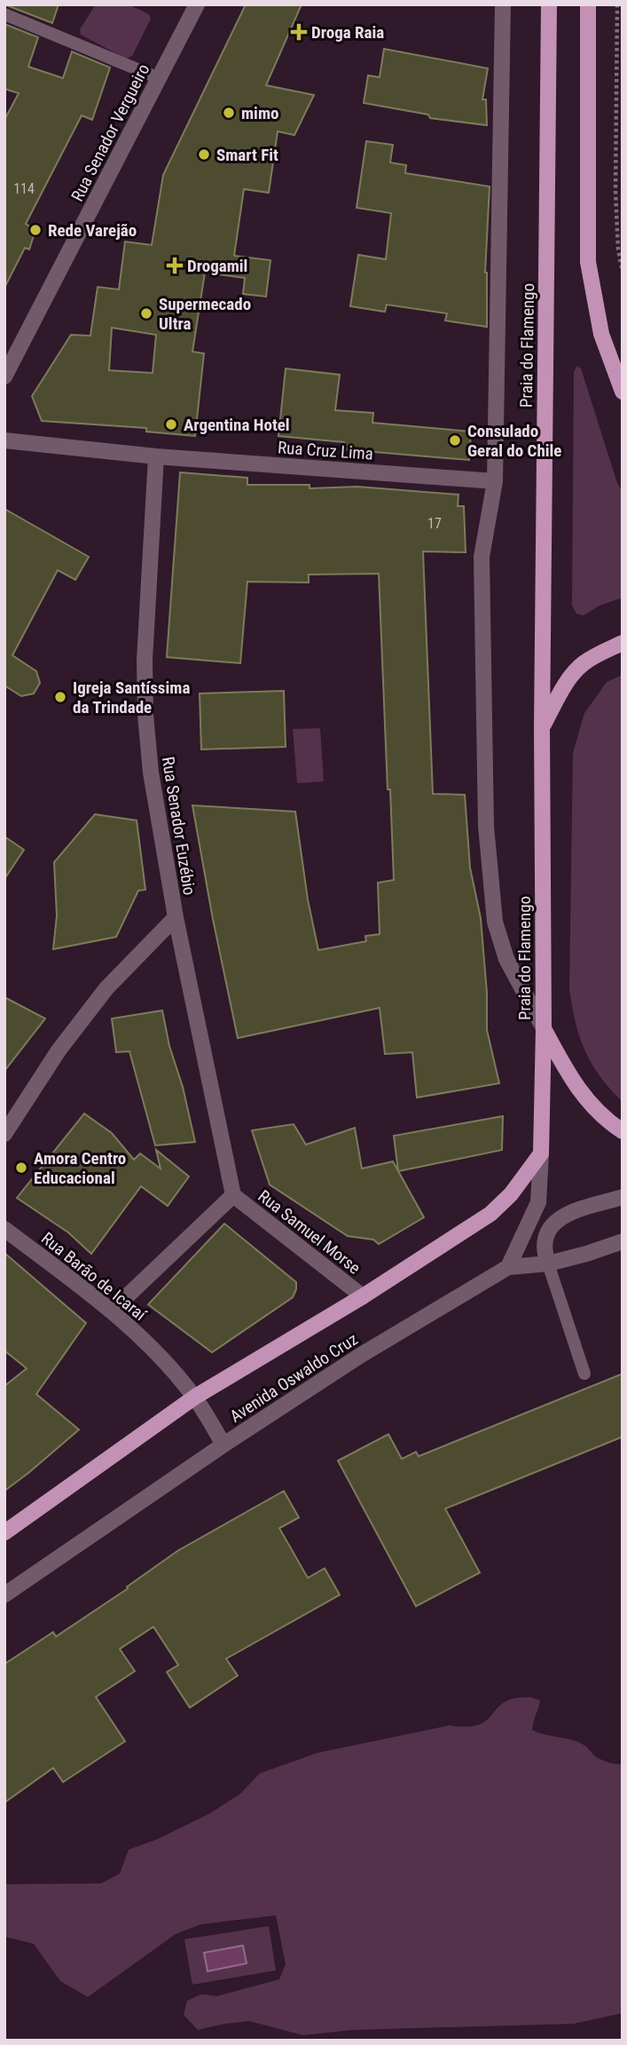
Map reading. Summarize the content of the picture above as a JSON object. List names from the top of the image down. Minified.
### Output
{"streets":{"main road":["Praia do Flamengo","Avenida Oswaldo Cruz"],"street":["Rua Senador Vergueiro","Rua Cruz Lima","Rua Senador Euzébio","Rua Samuel Morse","Rua Barão de Icaraí"]},"crossings":[["Praia do Flamengo","Rua Cruz Lima"],["Rua Cruz Lima","Rua Senador Euzébio"],["Rua Senador Euzébio","Rua Samuel Morse"],["Rua Samuel Morse","Avenida Oswaldo Cruz"],["Rua Barão de Icaraí","Avenida Oswaldo Cruz"]],"places":{"health":["Droga Raia","Drogamil"],"other":["mimo","Smart Fit","Rede Varejão","Supermecado Ultra","Argentina Hotel","Consulado Geral do Chile","Igreja Santíssima da Trindade","Amora Centro Educacional"]},"house_numbers":["114","17"]}
